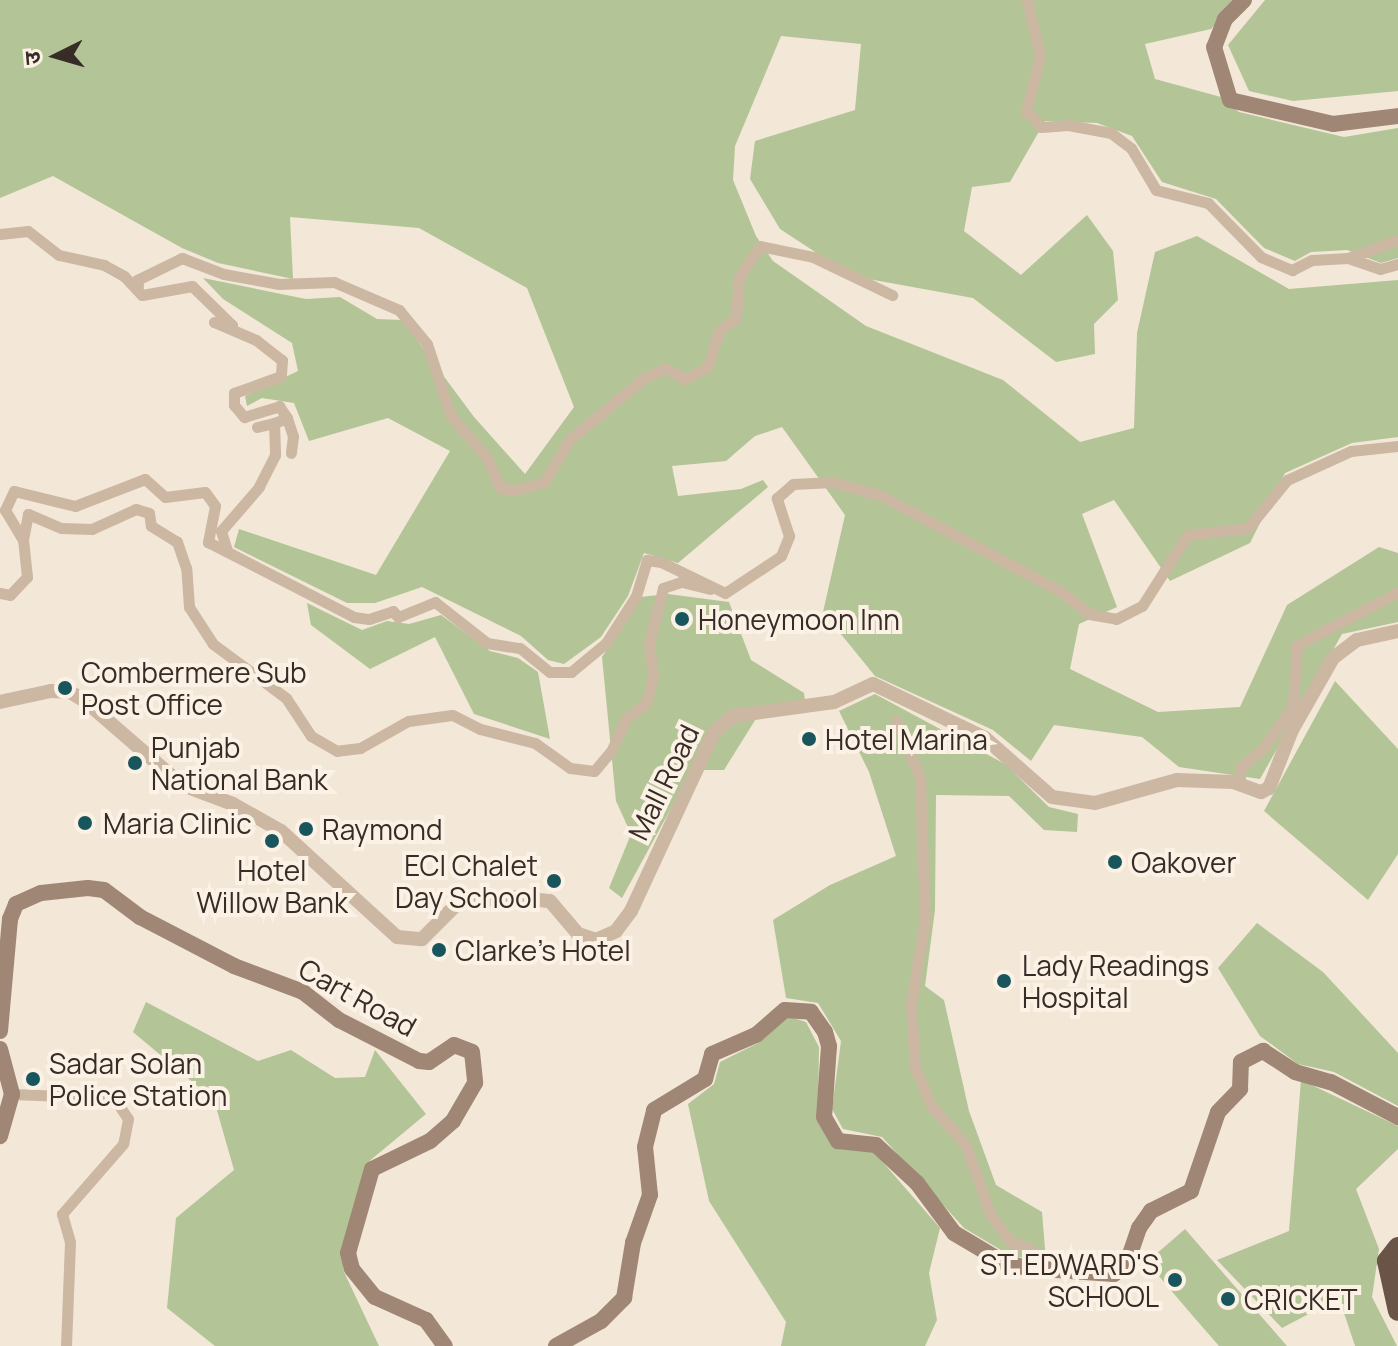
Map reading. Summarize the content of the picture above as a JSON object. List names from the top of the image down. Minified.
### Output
{"streets":{"main road":["Cart Road"],"street":["Mall Road"]},"places":["Honeymoon Inn","Combermere Sub Post Office","Hotel Marina","Punjab National Bank","Maria Clinic","Raymond","Hotel Willow Bank","Oakover","ECI Chalet Day School","Clarke's Hotel","Lady Readings Hospital","Sadar Solan Police Station","ST. EDWARD'S SCHOOL","CRICKET"],"north":"left"}
